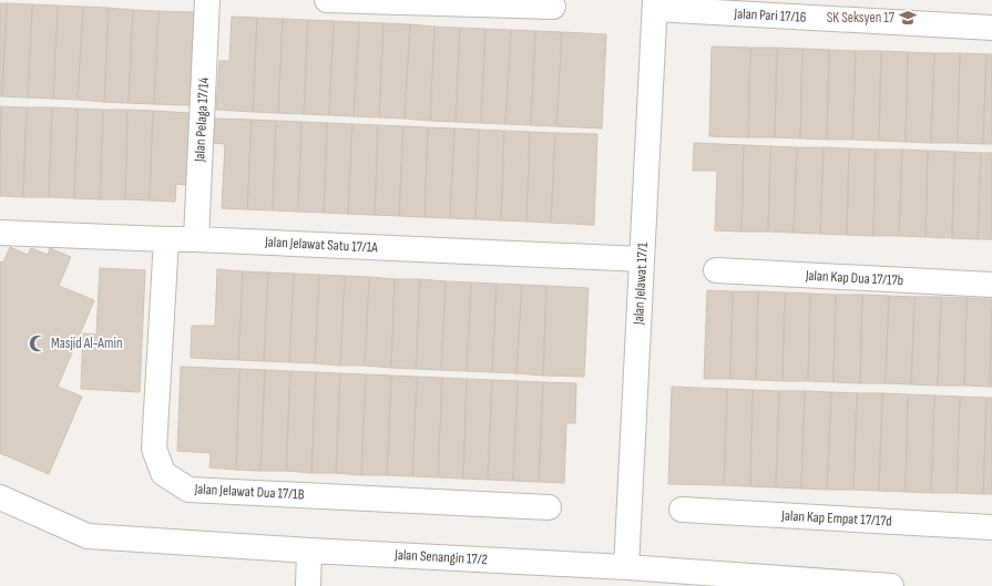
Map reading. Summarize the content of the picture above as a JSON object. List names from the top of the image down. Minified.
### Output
{"streets":{"street":["Jalan Pari 17/16","Jalan Pelaga 17/14","Jalan Jelawat Satu 17/1A","Jalan Kap Dua 17/17b","Jalan Jelawat 17/1","Jalan Jelawat Dua 17/1B","Jalan Kap Empat 17/17d","Jalan Senangin 17/2"]},"crossings":[["Jalan Pari 17/16","Jalan Jelawat 17/1"],["Jalan Pelaga 17/14","Jalan Jelawat Satu 17/1A"],["Jalan Jelawat Satu 17/1A","Jalan Jelawat 17/1"],["Jalan Jelawat Satu 17/1A","Jalan Jelawat Dua 17/1B"],["Jalan Jelawat 17/1","Jalan Senangin 17/2"]],"places":{"school or university":["SK Seksyen 17"],"mosque":["Masjid Al-Amin"]}}
